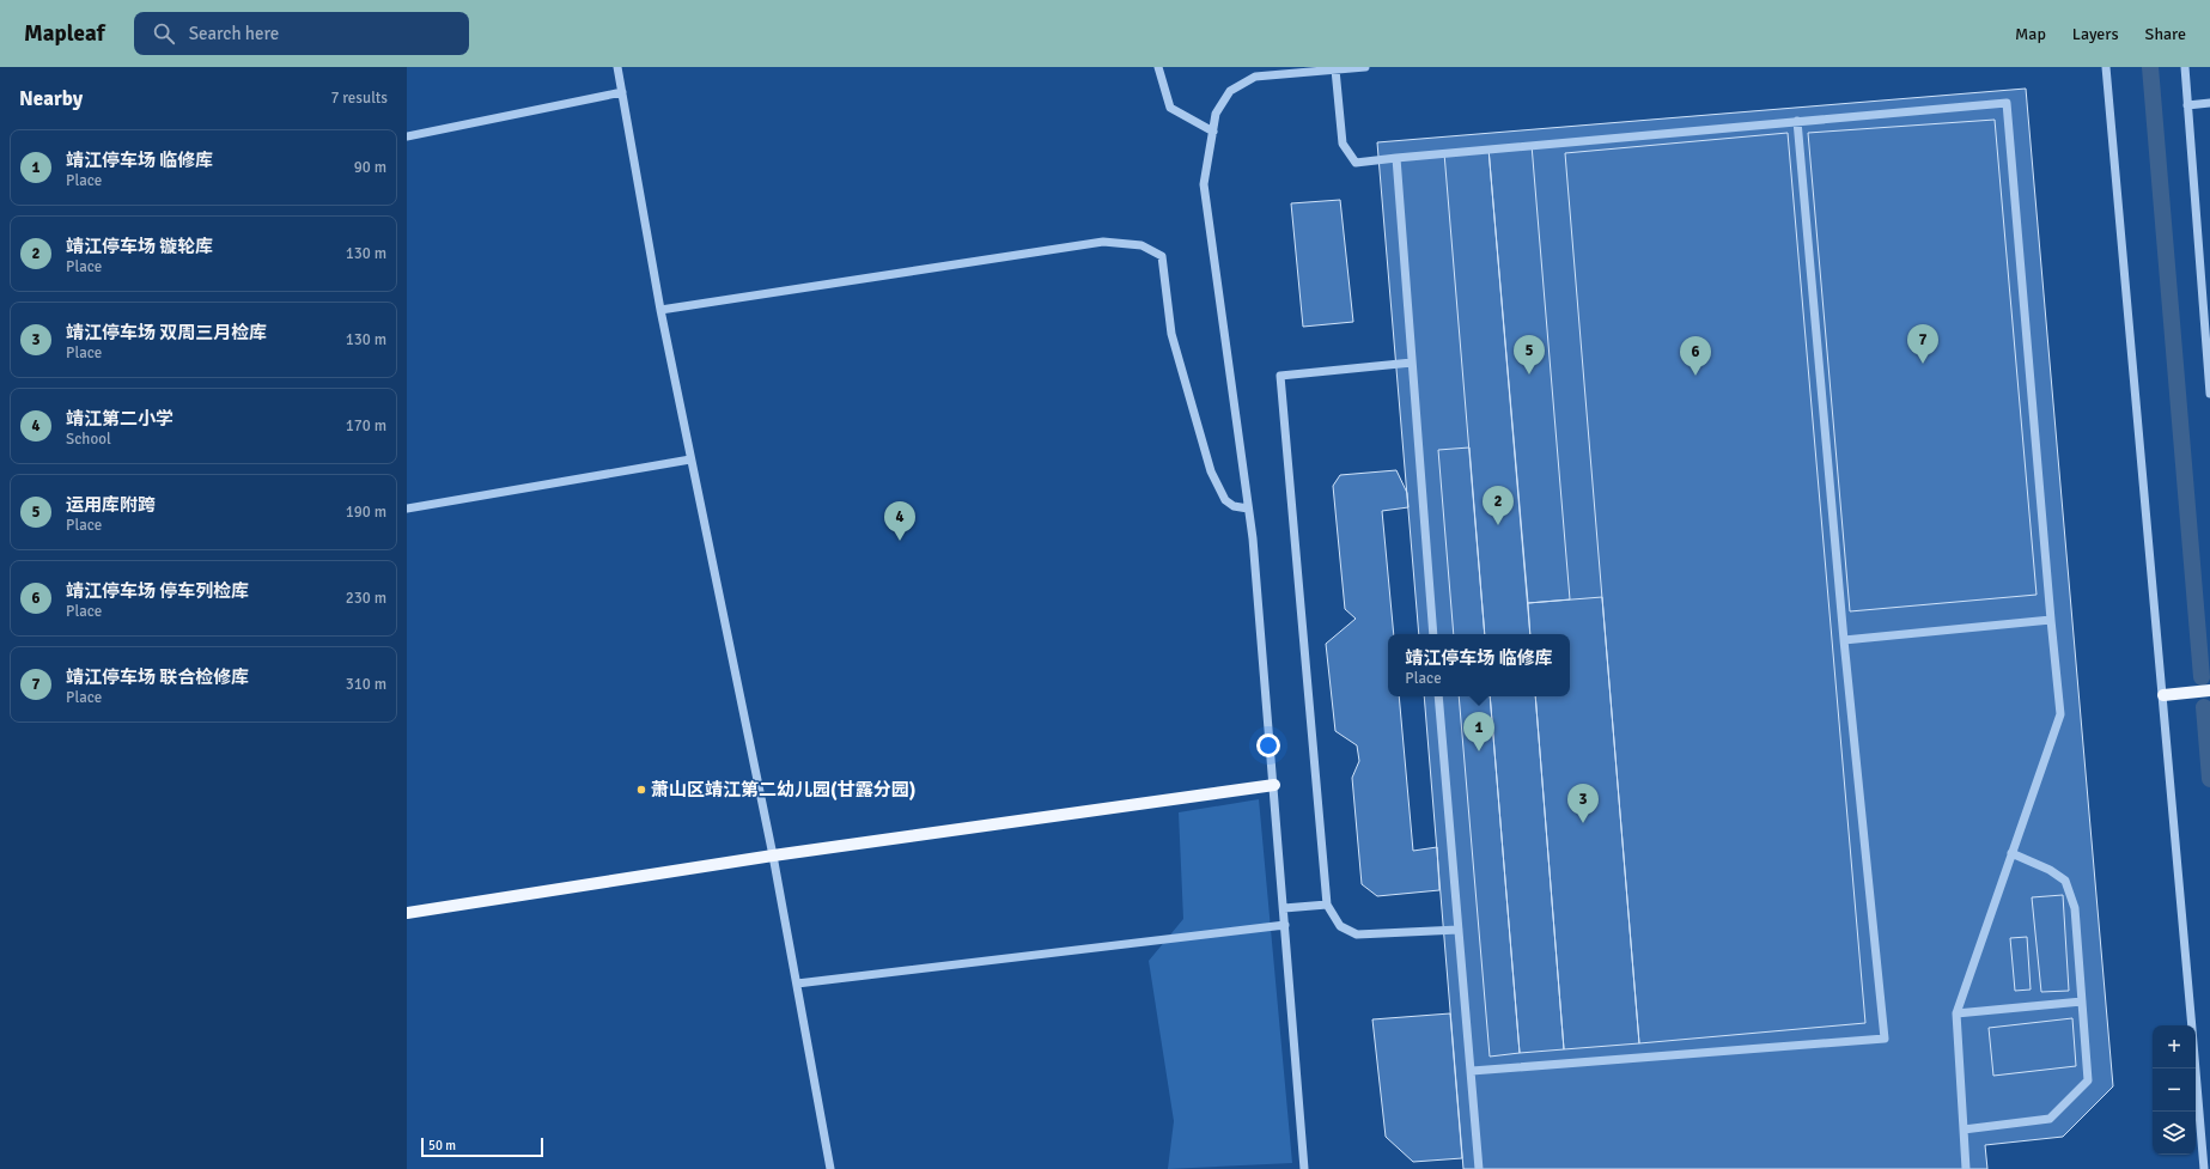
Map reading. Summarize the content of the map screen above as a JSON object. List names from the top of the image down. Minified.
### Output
{"places":["萧山区靖江第二幼儿园(甘露分园)"],"scale_bar":"50 m","page":{"header":"Mapleaf","search":"Search here","nav":["Map","Layers","Share"],"heading":["Nearby","7 results"],"list":[{"mark":"1","name":"靖江停车场 临修库","note":"Place","value":"90 m"},{"mark":"2","name":"靖江停车场 镟轮库","note":"Place","value":"130 m"},{"mark":"3","name":"靖江停车场 双周三月检库","note":"Place","value":"130 m"},{"mark":"4","name":"靖江第二小学","note":"School","value":"170 m"},{"mark":"5","name":"运用库附跨","note":"Place","value":"190 m"},{"mark":"6","name":"靖江停车场 停车列检库","note":"Place","value":"230 m"},{"mark":"7","name":"靖江停车场 联合检修库","note":"Place","value":"310 m"}],"pins":["7","5","6","2","4","1","3"],"popup":["靖江停车场 临修库","Place"],"map_buttons":["+","−"],"scale":"50 m"}}
